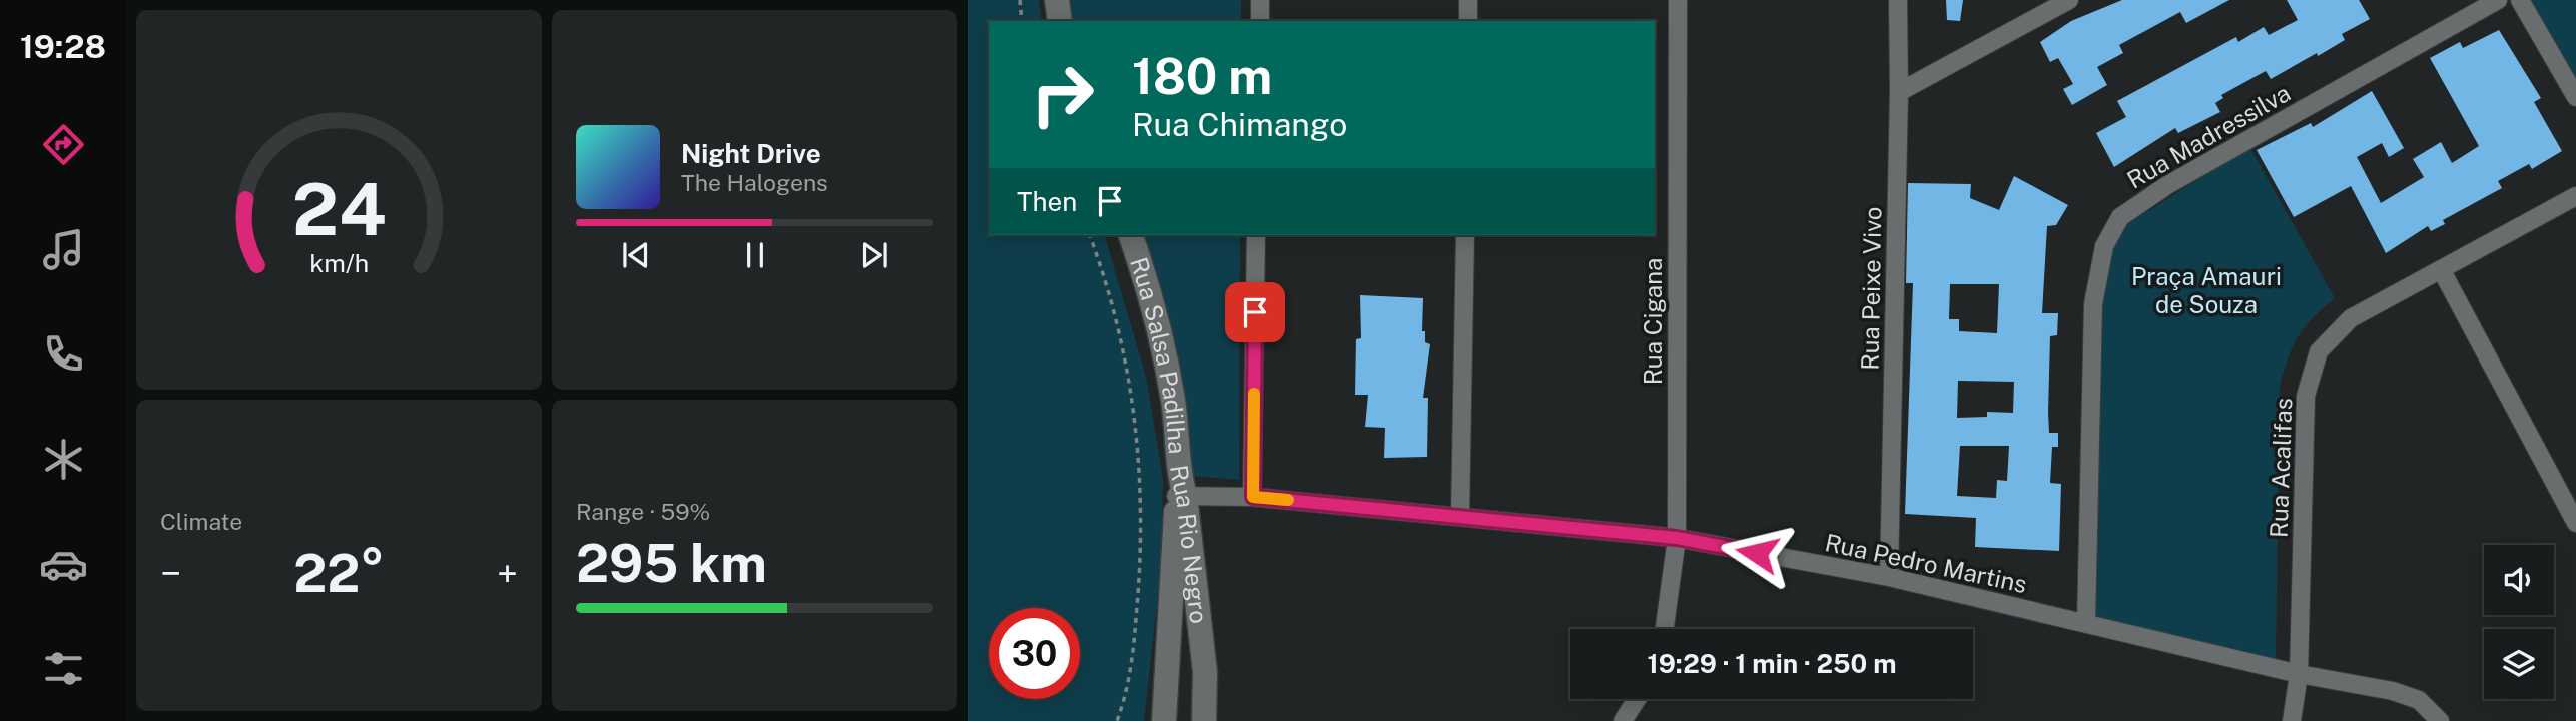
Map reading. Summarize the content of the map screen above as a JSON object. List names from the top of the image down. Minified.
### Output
{"streets":{"main road":["Rua Salsa Padilha","Rua Rio Negro"],"street":["Rua Madressilva","Rua Peixe Vivo","Rua Cigana","Rua Acalifas","Rua Pedro Martins"]},"crossings":[["Rua Madressilva","Rua Pedro Martins"],["Rua Peixe Vivo","Rua Pedro Martins"],["Rua Cigana","Rua Pedro Martins"],["Rua Salsa Padilha","Rua Pedro Martins"],["Rua Salsa Padilha","Rua Rio Negro"],["Rua Acalifas","Rua Pedro Martins"],["Rua Pedro Martins","Rua Rio Negro"]],"parks":["Praça Amauri de Souza"],"page":{"tabs":"19:28","turn":["180 m","Rua Chimango"],"song":["Night Drive","The Halogens"],"then":"Then","tile":["Climate",["Range · 59%","295 km"]],"heat":["−","22°","+"],"limit":"30","trip":"19:29 · 1 min · 250 m","gauge":["24","km/h"]}}
